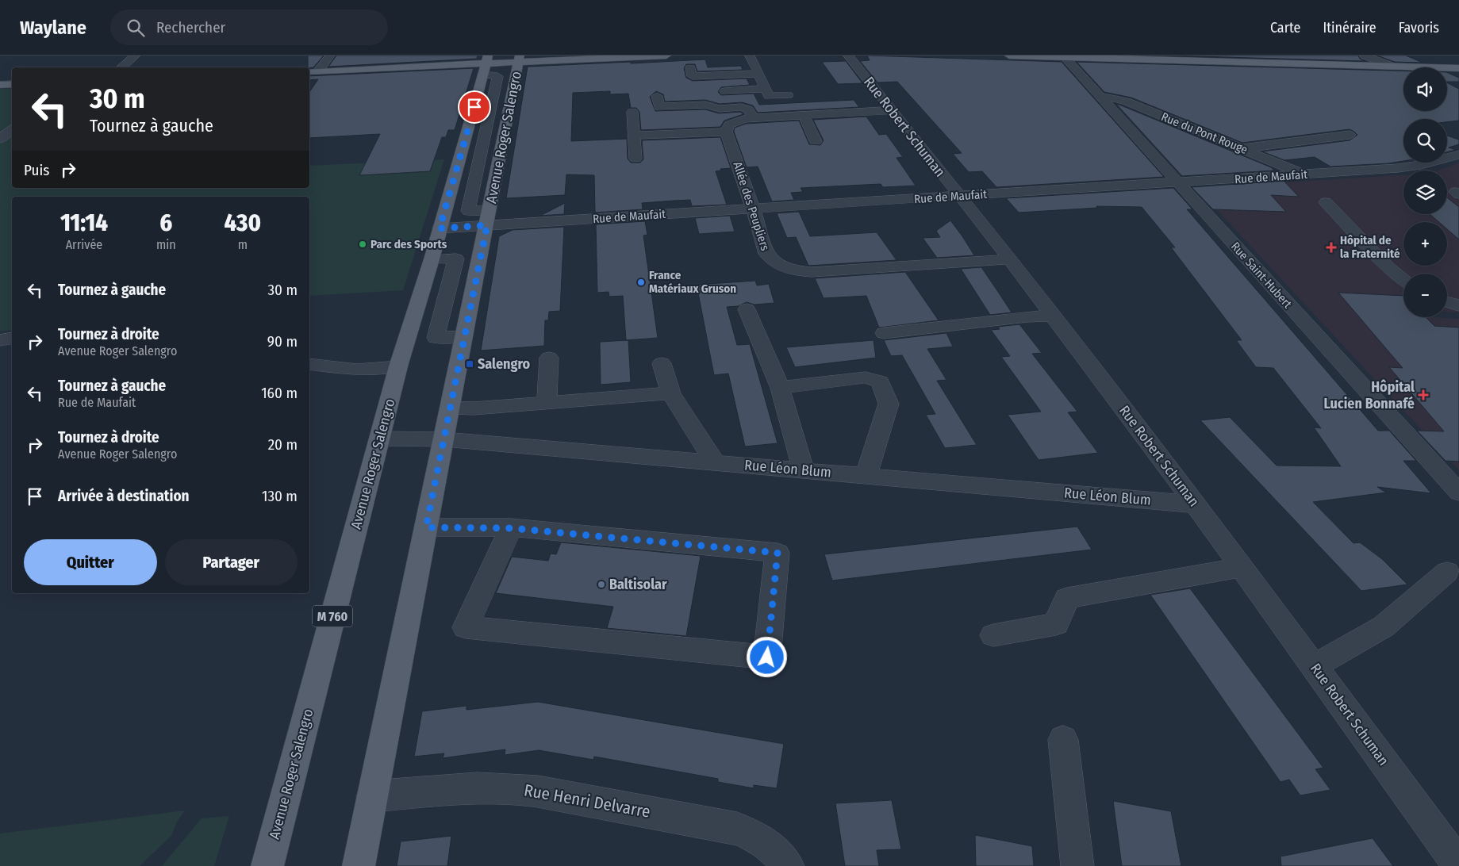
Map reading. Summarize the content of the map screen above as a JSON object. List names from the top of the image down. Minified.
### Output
{"streets":{"main road":["Avenue Roger Salengro","M 760"],"street":["Rue Robert Schuman","Rue du Pont Rouge","Rue de Maufait","Allée des Peupliers","Rue Saint-Hubert","Rue Léon Blum","Rue Henri Delvarre"]},"crossings":[["Rue Robert Schuman","Rue de Maufait"],["Rue Robert Schuman","Allée des Peupliers"],["Rue Robert Schuman","Rue Léon Blum"],["Rue du Pont Rouge","Rue de Maufait"],["Rue du Pont Rouge","Rue Saint-Hubert"],["Avenue Roger Salengro","Rue de Maufait"],["Avenue Roger Salengro","Rue Léon Blum"],["Avenue Roger Salengro","Rue Henri Delvarre"],["Rue de Maufait","Allée des Peupliers"],["Rue de Maufait","Rue Saint-Hubert"]],"places":{"other":["Parc des Sports","France Matériaux Gruson","Baltisolar"],"health":["Hôpital de la Fraternité","Hôpital Lucien Bonnafé"],"transit":["Salengro"]},"page":{"header":"Waylane","search":"Rechercher","nav":["Carte","Itinéraire","Favoris"],"map_buttons":["+","−"],"turn":["30 m","Tournez à gauche"],"then":"Puis","eta":["11:14","Arrivée","6","min","430","m"],"list":[{"name":"Tournez à gauche","value":"30 m"},{"name":"Tournez à droite","note":"Avenue Roger Salengro","value":"90 m"},{"name":"Tournez à gauche","note":"Rue de Maufait","value":"160 m"},{"name":"Tournez à droite","note":"Avenue Roger Salengro","value":"20 m"},{"name":"Arrivée à destination","value":"130 m"}],"buttons":["Quitter","Partager"]}}
